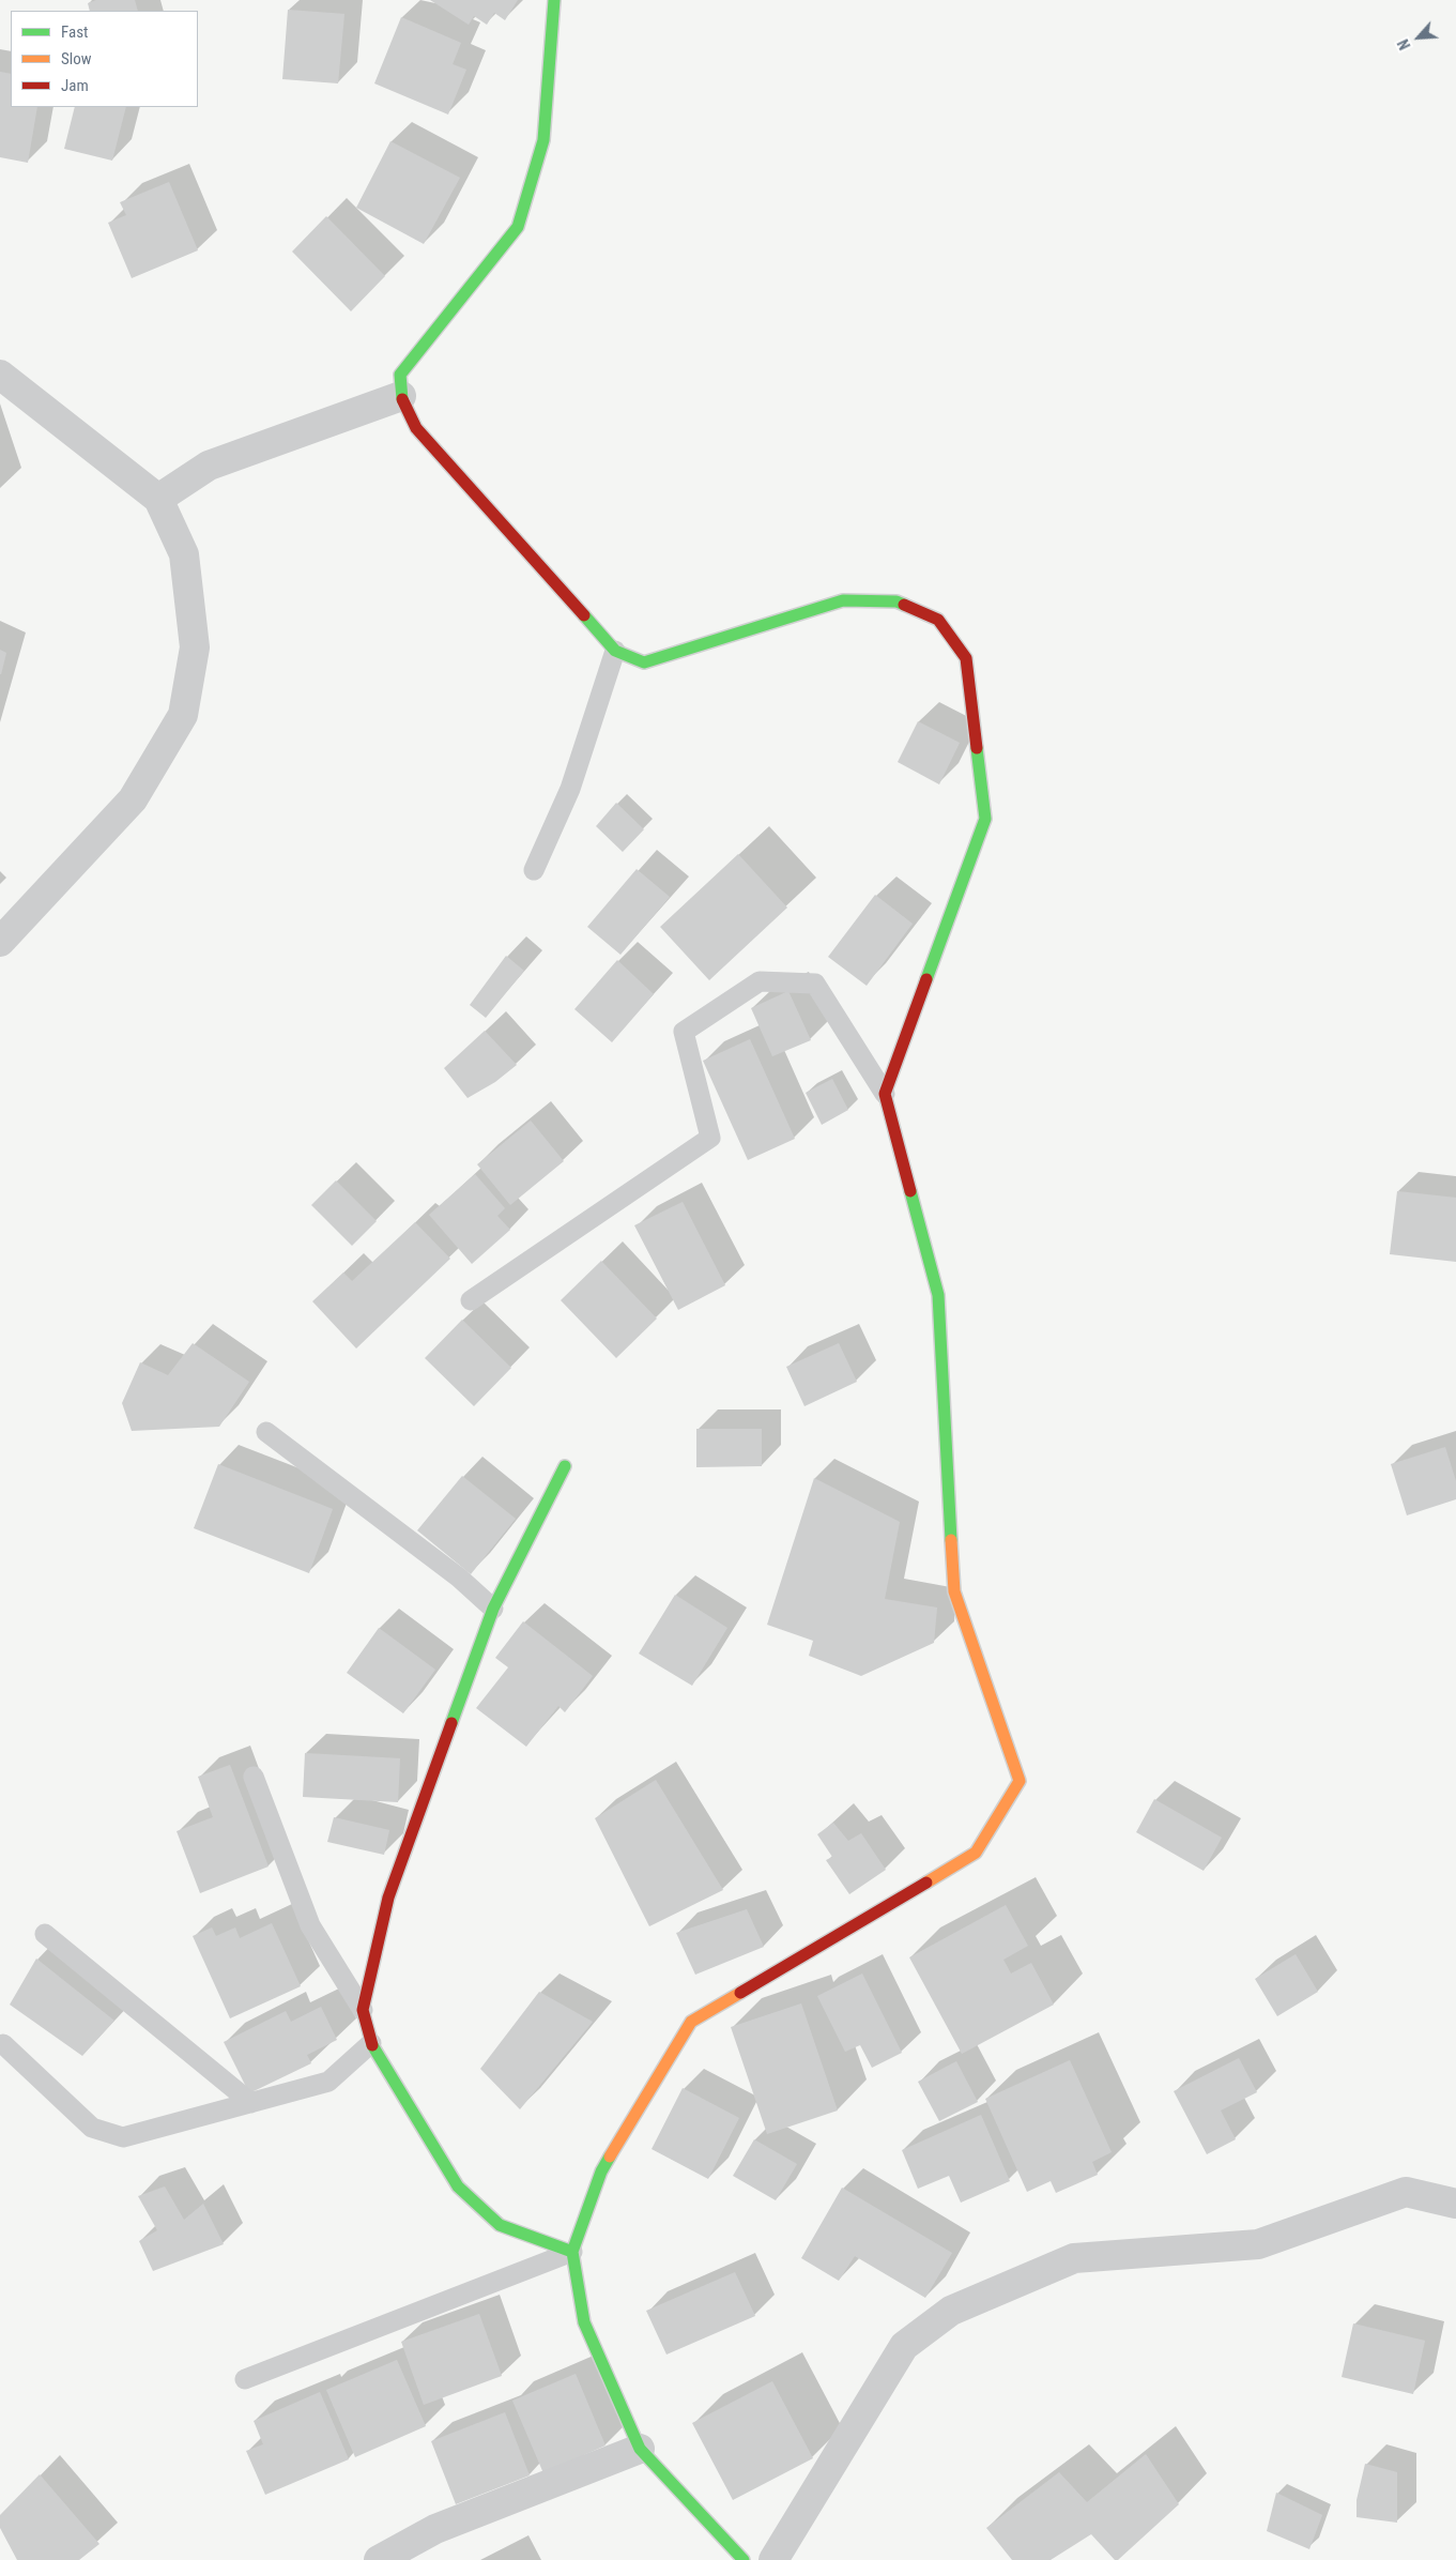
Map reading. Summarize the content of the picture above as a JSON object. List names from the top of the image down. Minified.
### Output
{"legend":["Fast","Slow","Jam"],"north":"bottom left"}
